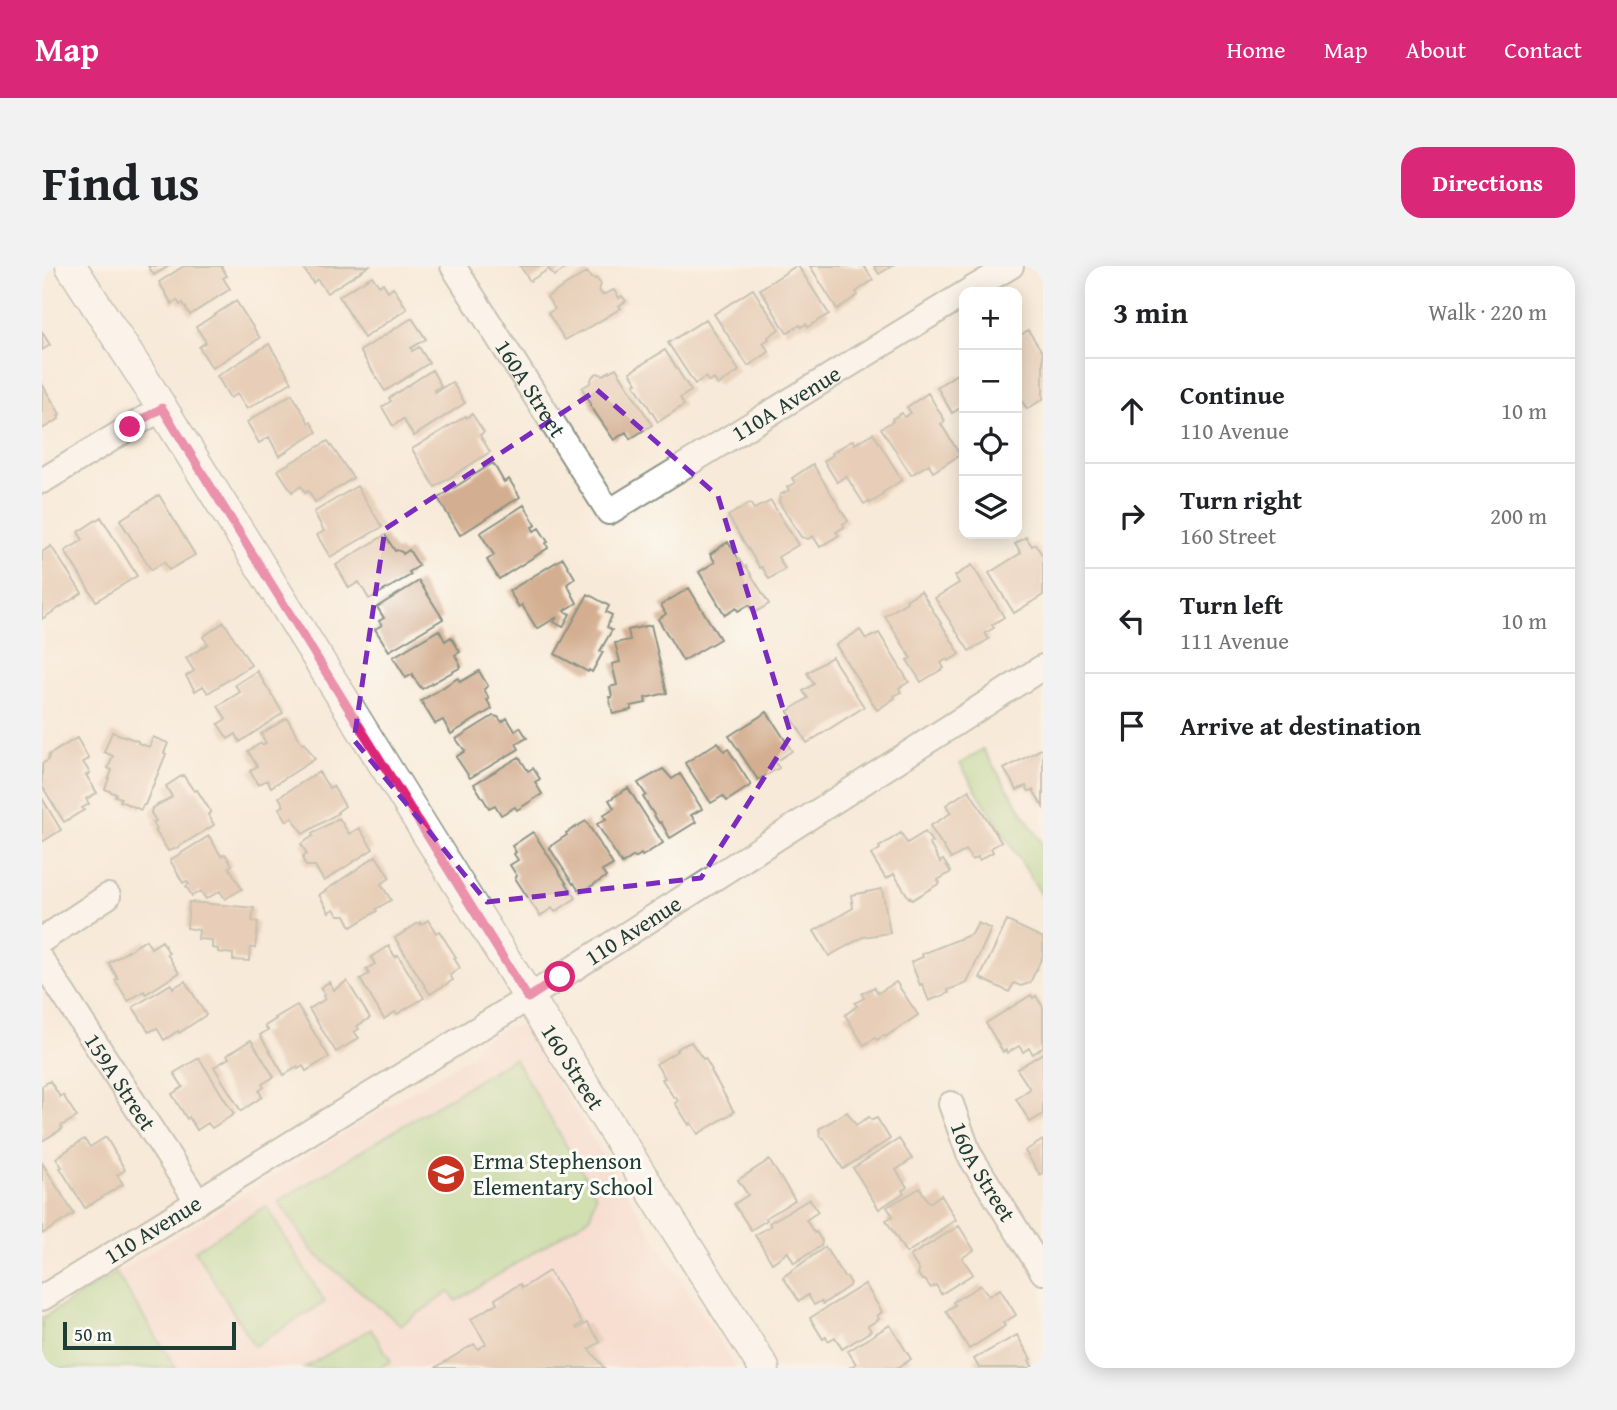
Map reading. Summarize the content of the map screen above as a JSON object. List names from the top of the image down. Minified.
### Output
{"streets":{"street":["160A Street","110A Avenue","110 Avenue","160 Street","159A Street"]},"crossings":[["160A Street","110A Avenue"],["110 Avenue","160 Street"],["110 Avenue","159A Street"]],"places":{"school or university":["Erma Stephenson Elementary School"]},"scale_bar":"50 m","page":{"header":"Map","nav":["Home","Map","About","Contact"],"title":"Find us","buttons":"Directions","heading":["3 min","Walk · 220 m"],"map_buttons":["+","−"],"list":[["Continue","110 Avenue","10 m"],["Turn right","160 Street","200 m"],["Turn left","111 Avenue","10 m"],"Arrive at destination"],"scale":"50 m"}}
